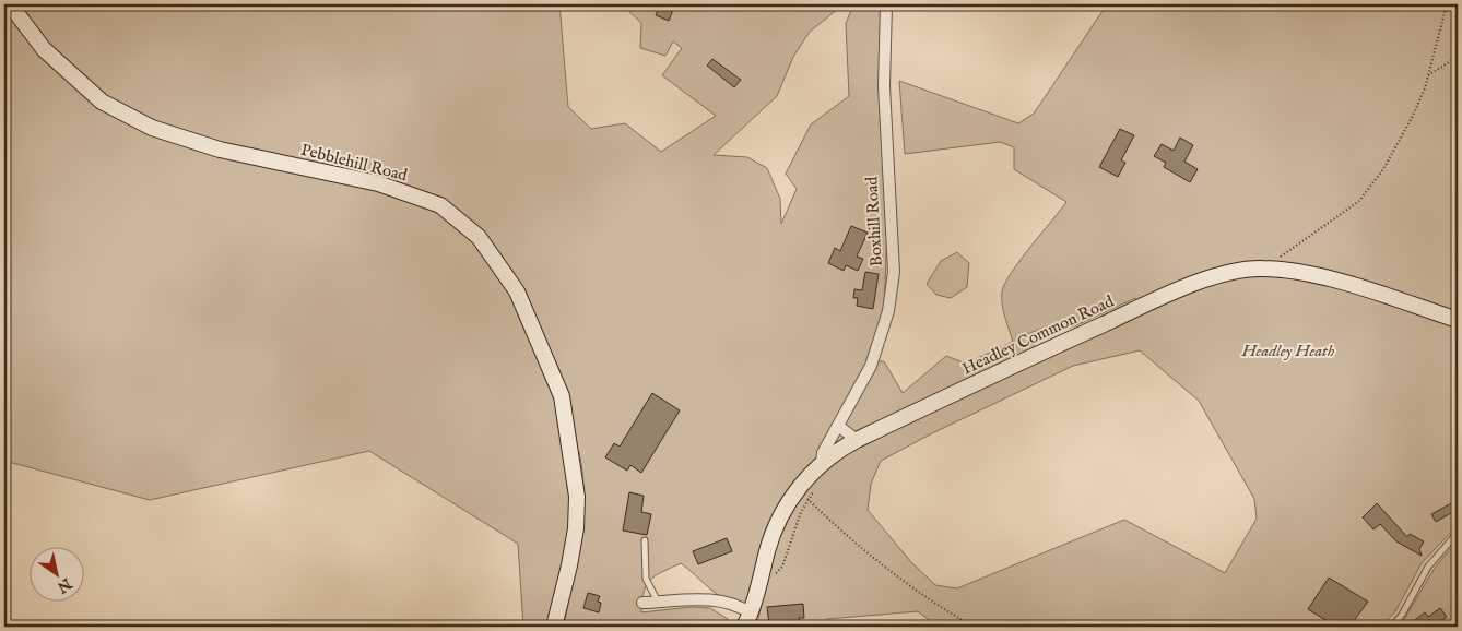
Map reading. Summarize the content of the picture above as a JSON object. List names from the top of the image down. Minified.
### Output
{"streets":{"main road":["Pebblehill Road","Headley Common Road"],"street":["Boxhill Road"]},"crossings":[["Boxhill Road","Headley Common Road"]],"parks":["Headley Heath"],"north":"bottom right"}
